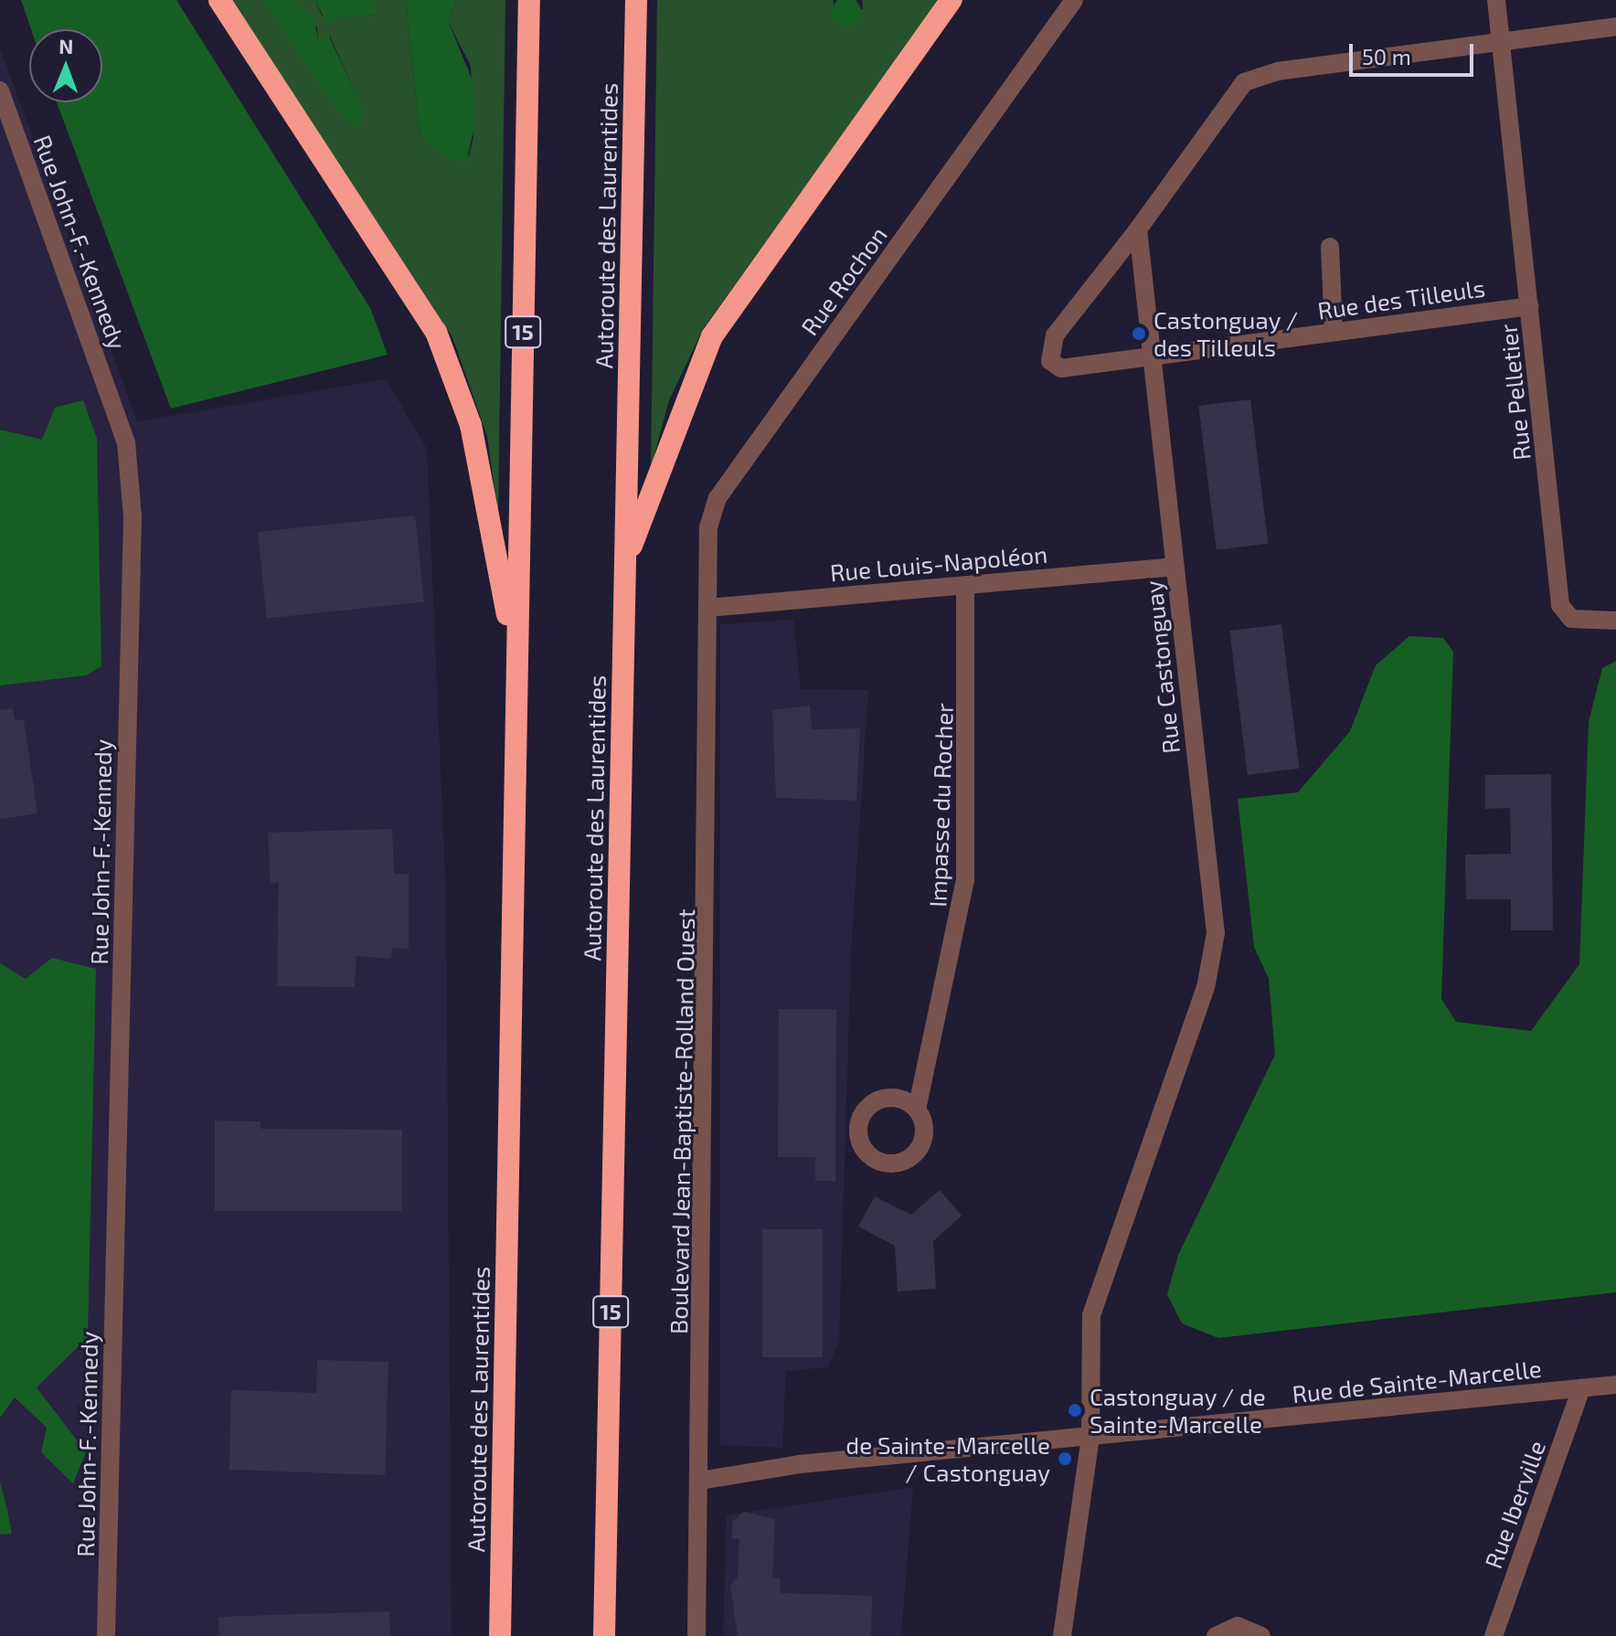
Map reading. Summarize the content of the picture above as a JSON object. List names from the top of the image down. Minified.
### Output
{"streets":{"highway":["Autoroute des Laurentides","15"],"street":["Rue John-F.-Kennedy","Rue Rochon","Rue des Tilleuls","Rue Pelletier","Rue Louis-Napoléon","Rue Castonguay","Impasse du Rocher","Boulevard Jean-Baptiste-Rolland Ouest","Rue de Sainte-Marcelle","Rue Iberville"]},"crossings":[["Rue Rochon","Rue Louis-Napoléon"],["Rue Rochon","Boulevard Jean-Baptiste-Rolland Ouest"],["Rue des Tilleuls","Rue Pelletier"],["Rue des Tilleuls","Rue Castonguay"],["Rue Louis-Napoléon","Rue Castonguay"],["Rue Louis-Napoléon","Impasse du Rocher"],["Rue Louis-Napoléon","Boulevard Jean-Baptiste-Rolland Ouest"],["Rue Castonguay","Rue de Sainte-Marcelle"],["Boulevard Jean-Baptiste-Rolland Ouest","Rue de Sainte-Marcelle"],["Rue de Sainte-Marcelle","Rue Iberville"]],"places":["Castonguay / des Tilleuls","Castonguay / de Sainte-Marcelle","de Sainte-Marcelle / Castonguay"],"scale_bar":"50 m","north":"top"}
